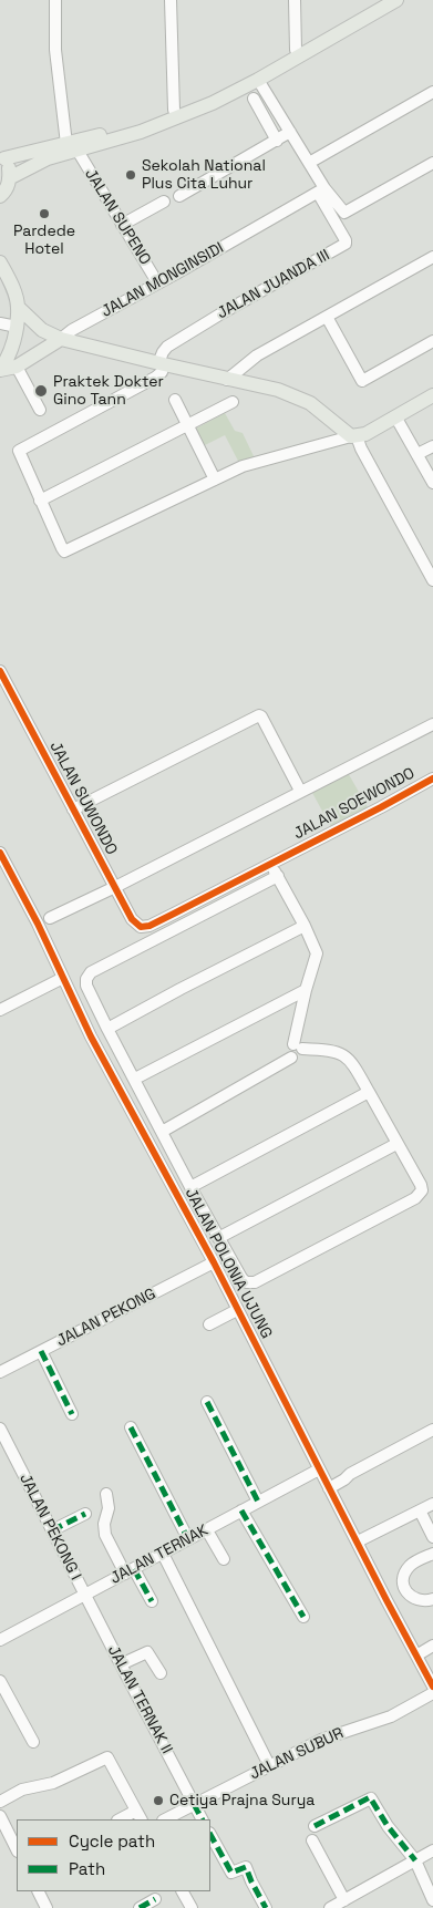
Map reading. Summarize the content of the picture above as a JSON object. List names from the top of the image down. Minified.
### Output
{"streets":{"main road":["JALAN MONGINSIDI"],"street":["JALAN SUPENO","JALAN JUANDA III","JALAN SUWONDO","JALAN SOEWONDO","JALAN POLONIA UJUNG","JALAN PEKONG","JALAN PEKONG I","JALAN TERNAK","JALAN TERNAK II","JALAN SUBUR"]},"crossings":[["JALAN SUPENO","JALAN MONGINSIDI"],["JALAN MONGINSIDI","JALAN JUANDA III"],["JALAN SUWONDO","JALAN SOEWONDO"],["JALAN POLONIA UJUNG","JALAN PEKONG"],["JALAN POLONIA UJUNG","JALAN TERNAK"],["JALAN PEKONG I","JALAN TERNAK"],["JALAN PEKONG I","JALAN TERNAK II"],["JALAN TERNAK","JALAN TERNAK II"],["JALAN TERNAK II","JALAN SUBUR"]],"places":["Sekolah National Plus Cita Luhur","Pardede Hotel","Praktek Dokter Gino Tann","Cetiya Prajna Surya"],"legend":["Cycle path","Path"]}
